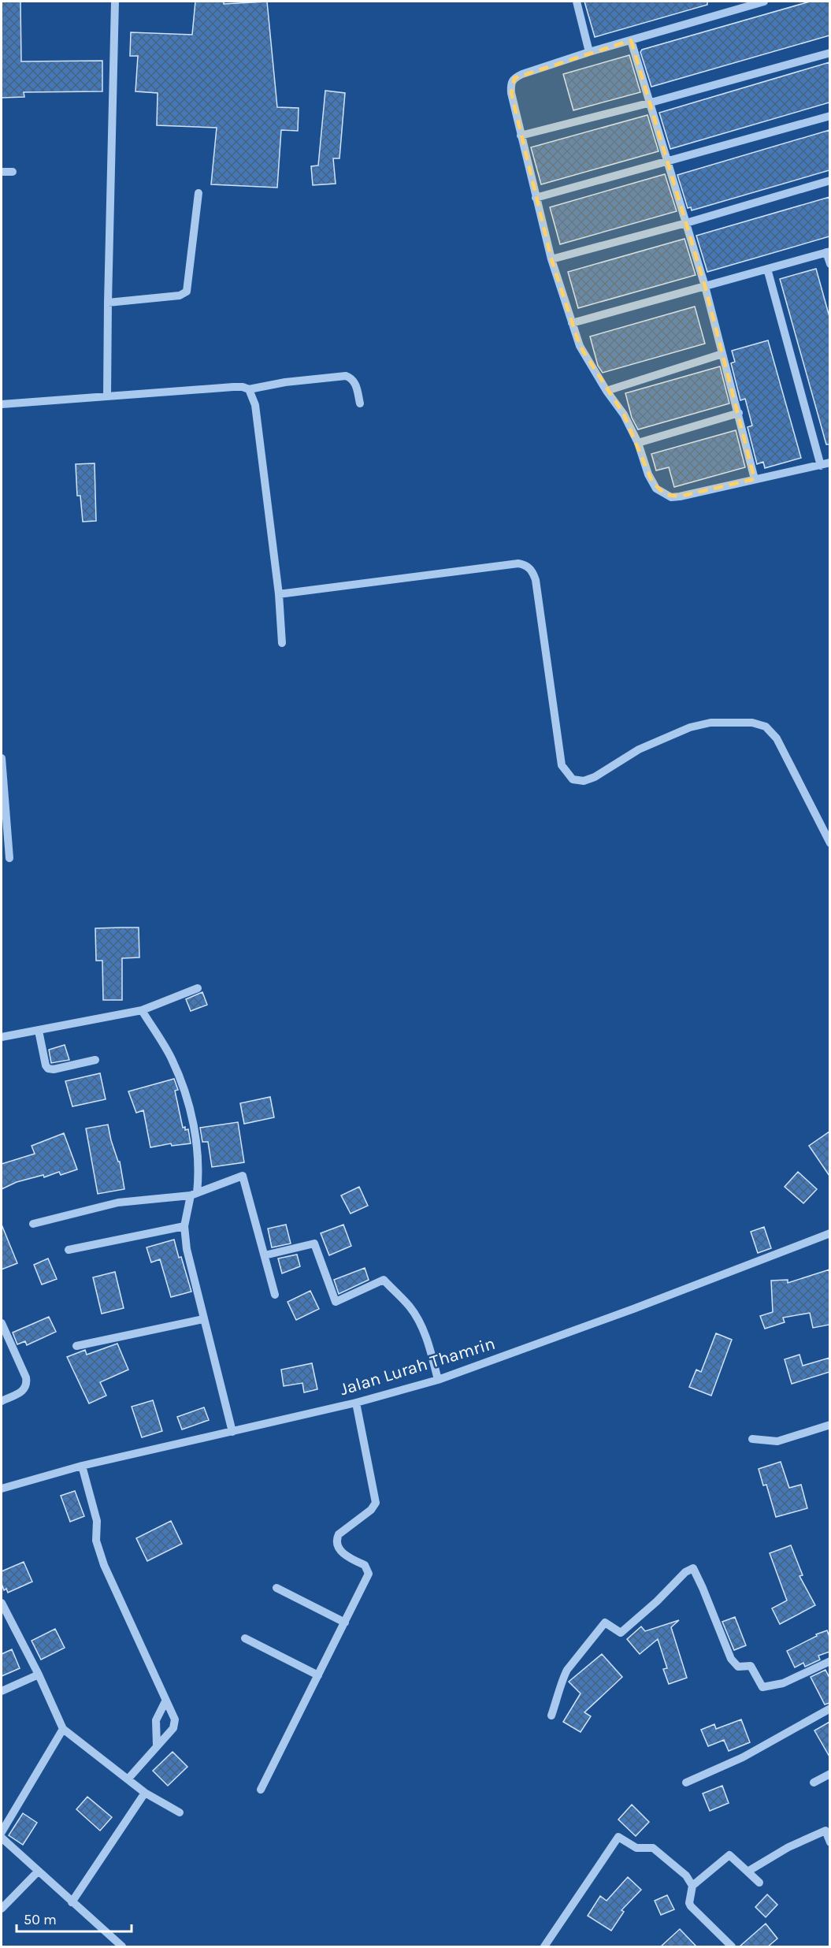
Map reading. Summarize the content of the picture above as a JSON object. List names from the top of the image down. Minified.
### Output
{"streets":{"street":["Jalan Lurah Thamrin"]},"scale_bar":"50 m"}
